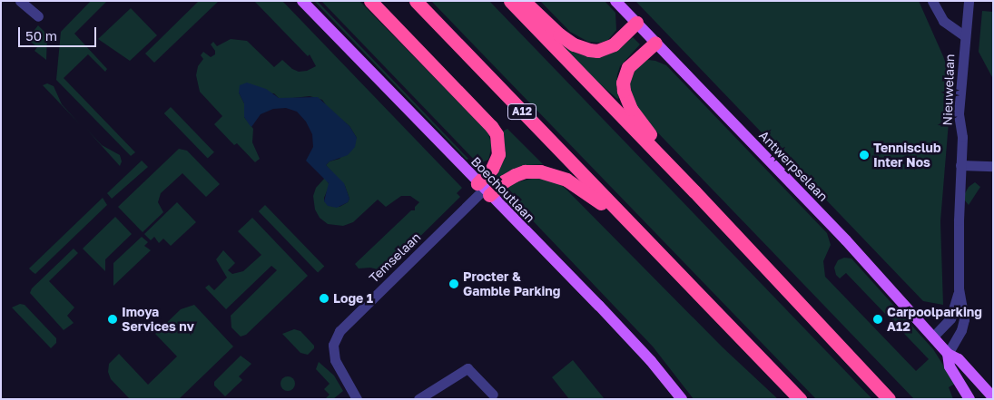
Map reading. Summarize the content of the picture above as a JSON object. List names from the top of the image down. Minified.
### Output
{"streets":{"highway":["A12"],"main road":["Antwerpselaan","Boechoutlaan"],"street":["Nieuwelaan","Temselaan"]},"crossings":[["Nieuwelaan","Antwerpselaan"],["Boechoutlaan","Temselaan"]],"places":["Tennisclub Inter Nos","Procter & Gamble Parking","Loge 1","Imoya Services nv","Carpoolparking A12"],"scale_bar":"50 m"}
